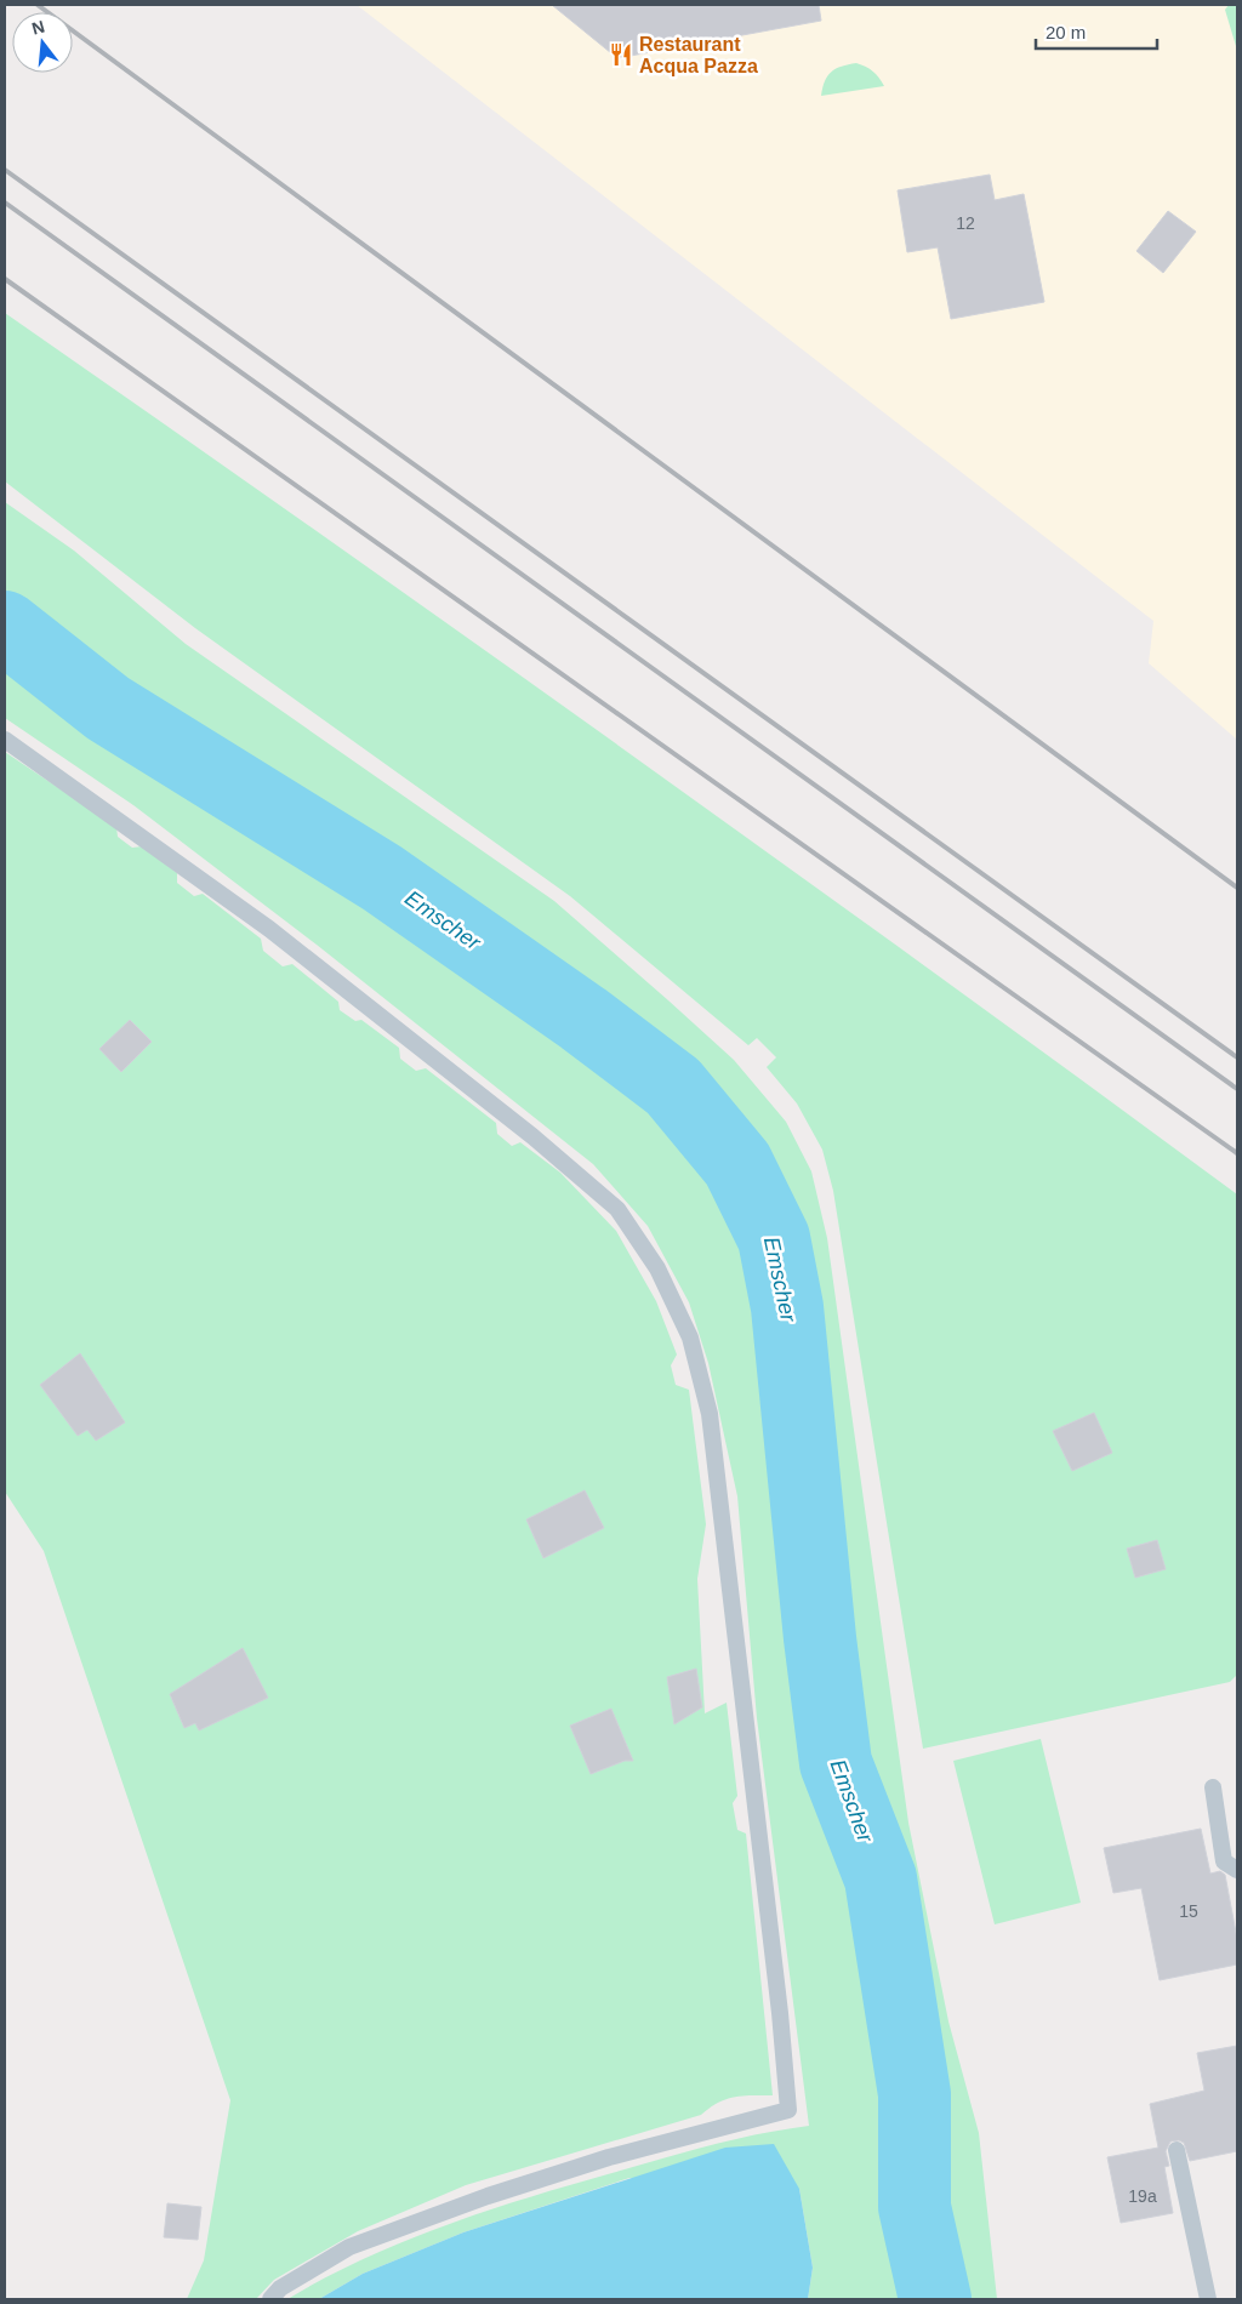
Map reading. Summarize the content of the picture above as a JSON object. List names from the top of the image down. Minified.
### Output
{"water":["Emscher"],"places":{"restaurant":["Restaurant Acqua Pazza"]},"house_numbers":["12","15","19a"],"scale_bar":"20 m","north":"top"}
